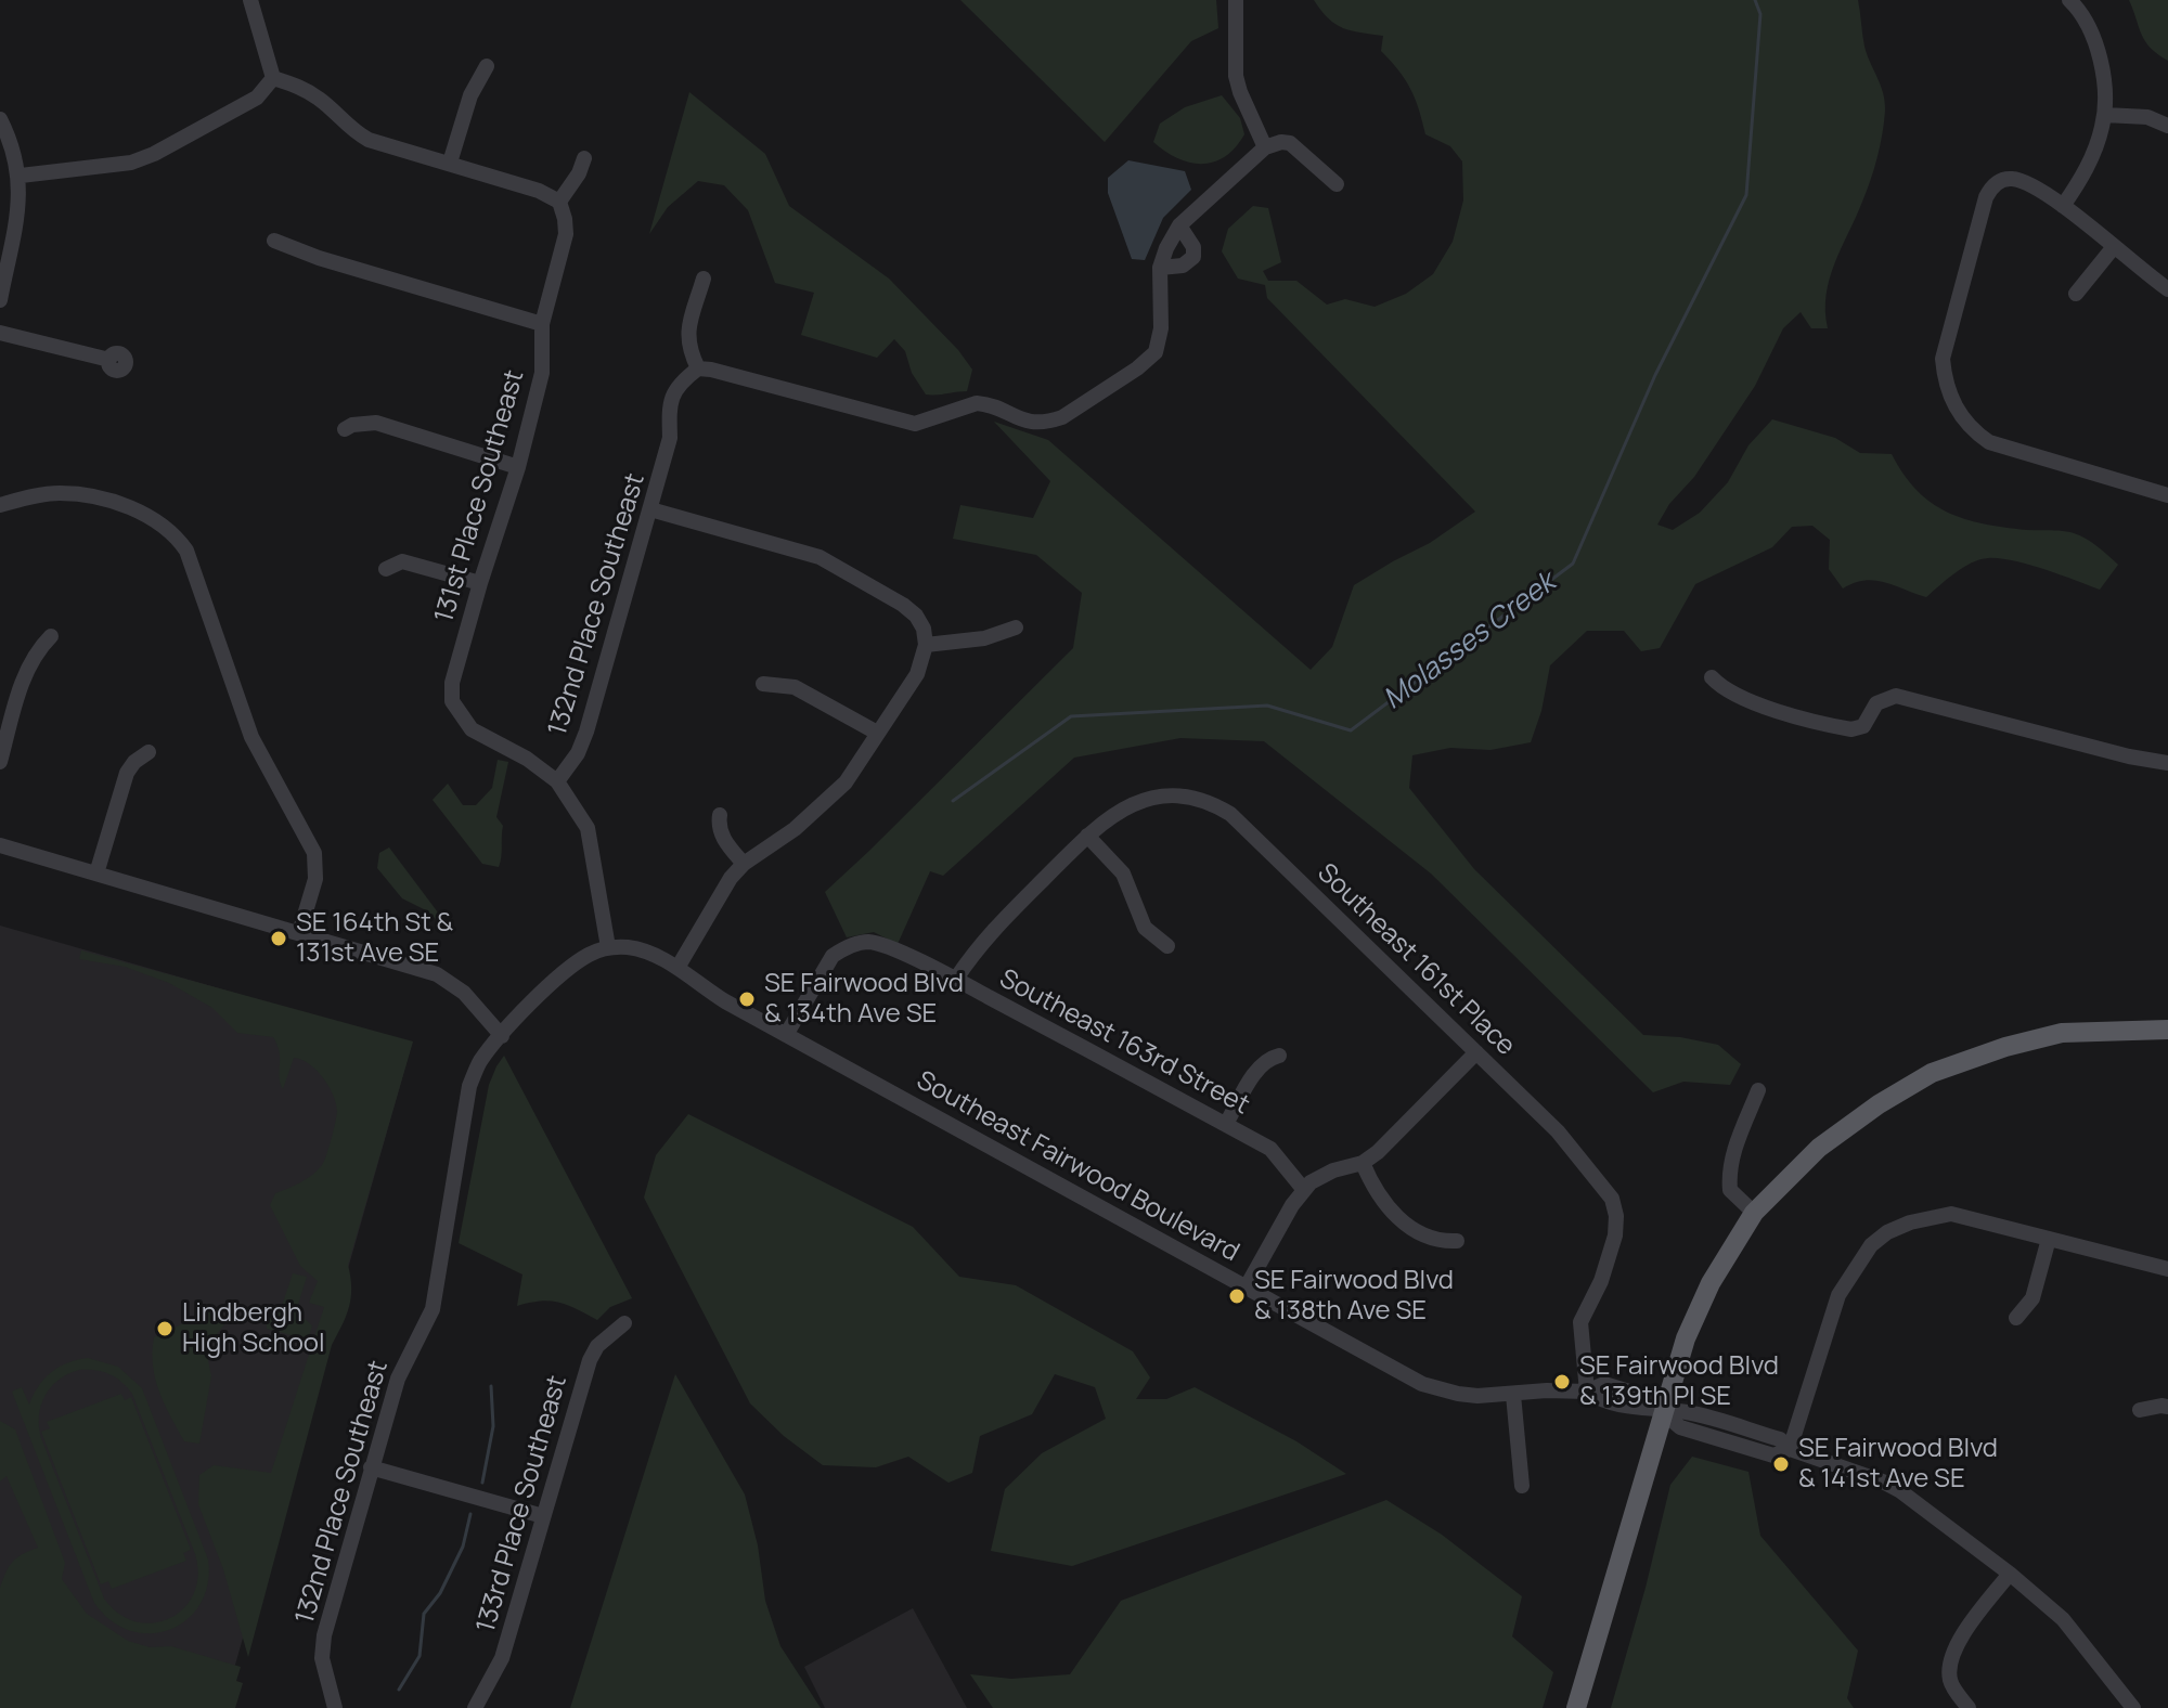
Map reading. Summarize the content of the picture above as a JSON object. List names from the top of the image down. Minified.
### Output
{"streets":{"street":["131st Place Southeast","132nd Place Southeast","Southeast 161st Place","Southeast 163rd Street","Southeast Fairwood Boulevard","133rd Place Southeast"]},"crossings":[["131st Place Southeast","132nd Place Southeast"],["132nd Place Southeast","Southeast Fairwood Boulevard"],["Southeast 161st Place","Southeast Fairwood Boulevard"],["Southeast 163rd Street","Southeast Fairwood Boulevard"]],"water":["Molasses Creek"],"places":["SE 164th St & 131st Ave SE","SE Fairwood Blvd & 134th Ave SE","SE Fairwood Blvd & 138th Ave SE","Lindbergh High School","SE Fairwood Blvd & 139th Pl SE","SE Fairwood Blvd & 141st Ave SE"]}
